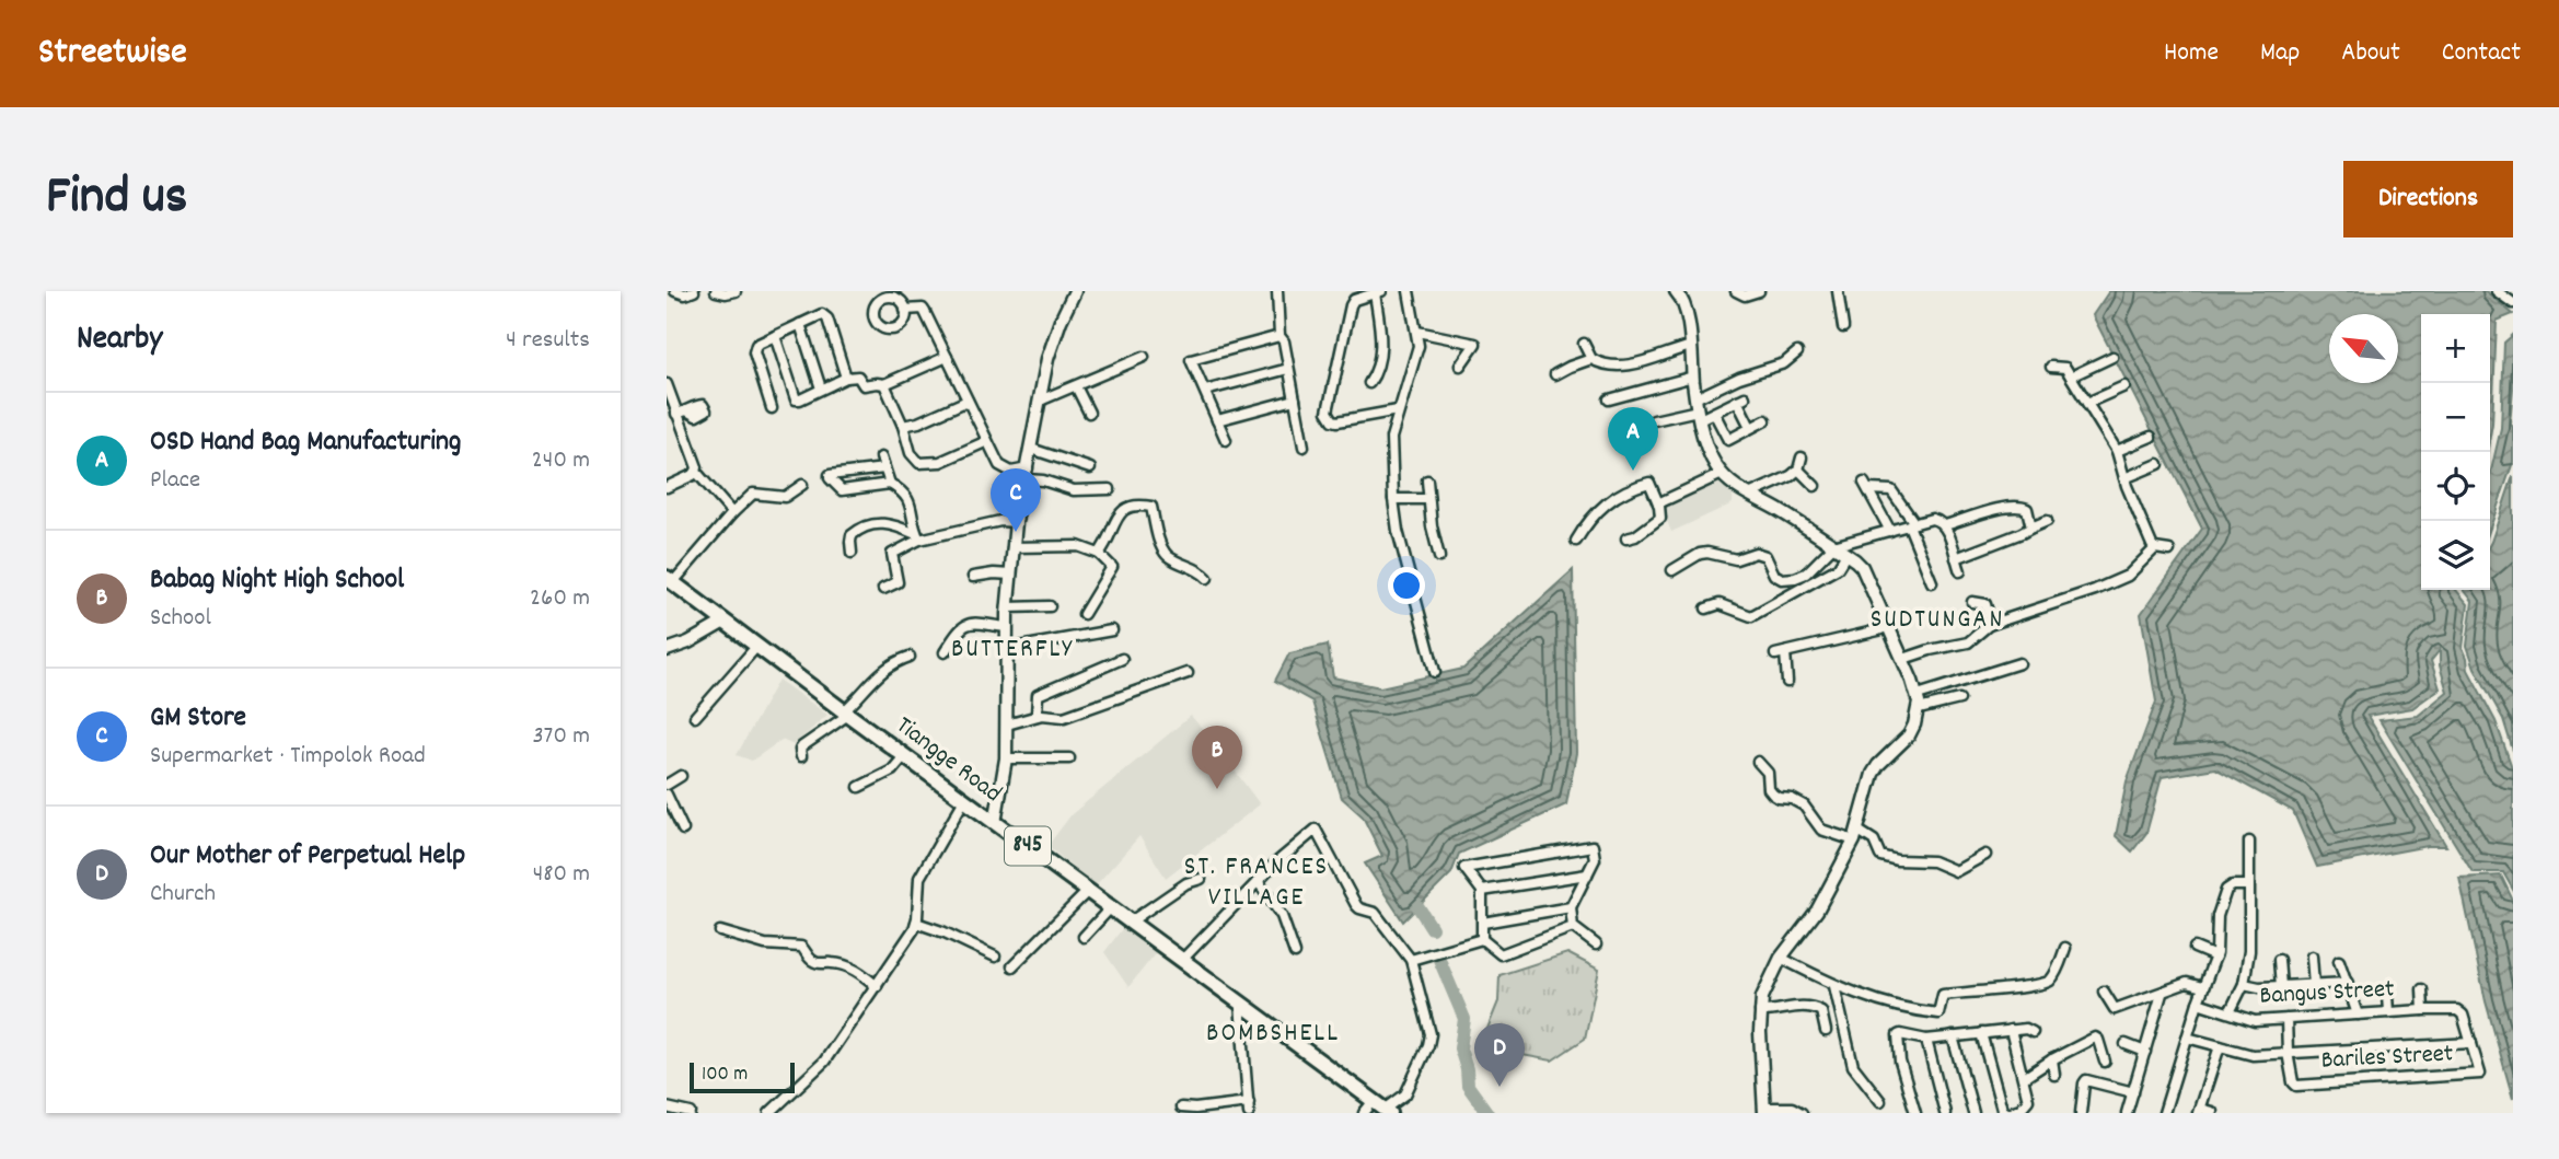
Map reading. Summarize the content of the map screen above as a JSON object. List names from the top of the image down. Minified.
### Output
{"streets":{"main road":["Tiangge Road","845"],"street":["Bangus Street","Bariles Street"]},"crossings":[["Bangus Street","Bariles Street"]],"districts":["SUDTUNGAN","BUTTERFLY","ST. FRANCES VILLAGE","BOMBSHELL"],"scale_bar":"100 m","north":"top left","page":{"header":"Streetwise","nav":["Home","Map","About","Contact"],"title":"Find us","buttons":"Directions","heading":["Nearby","4 results"],"map_buttons":["+","−"],"list":[{"mark":"A","name":"OSD Hand Bag Manufacturing","note":"Place","value":"240 m"},{"mark":"B","name":"Babag Night High School","note":"School","value":"260 m"},{"mark":"C","name":"GM Store","note":"Supermarket · Timpolok Road","value":"370 m"},{"mark":"D","name":"Our Mother of Perpetual Help","note":"Church","value":"480 m"}],"pins":["A","C","B","D"],"scale":"100 m"}}
